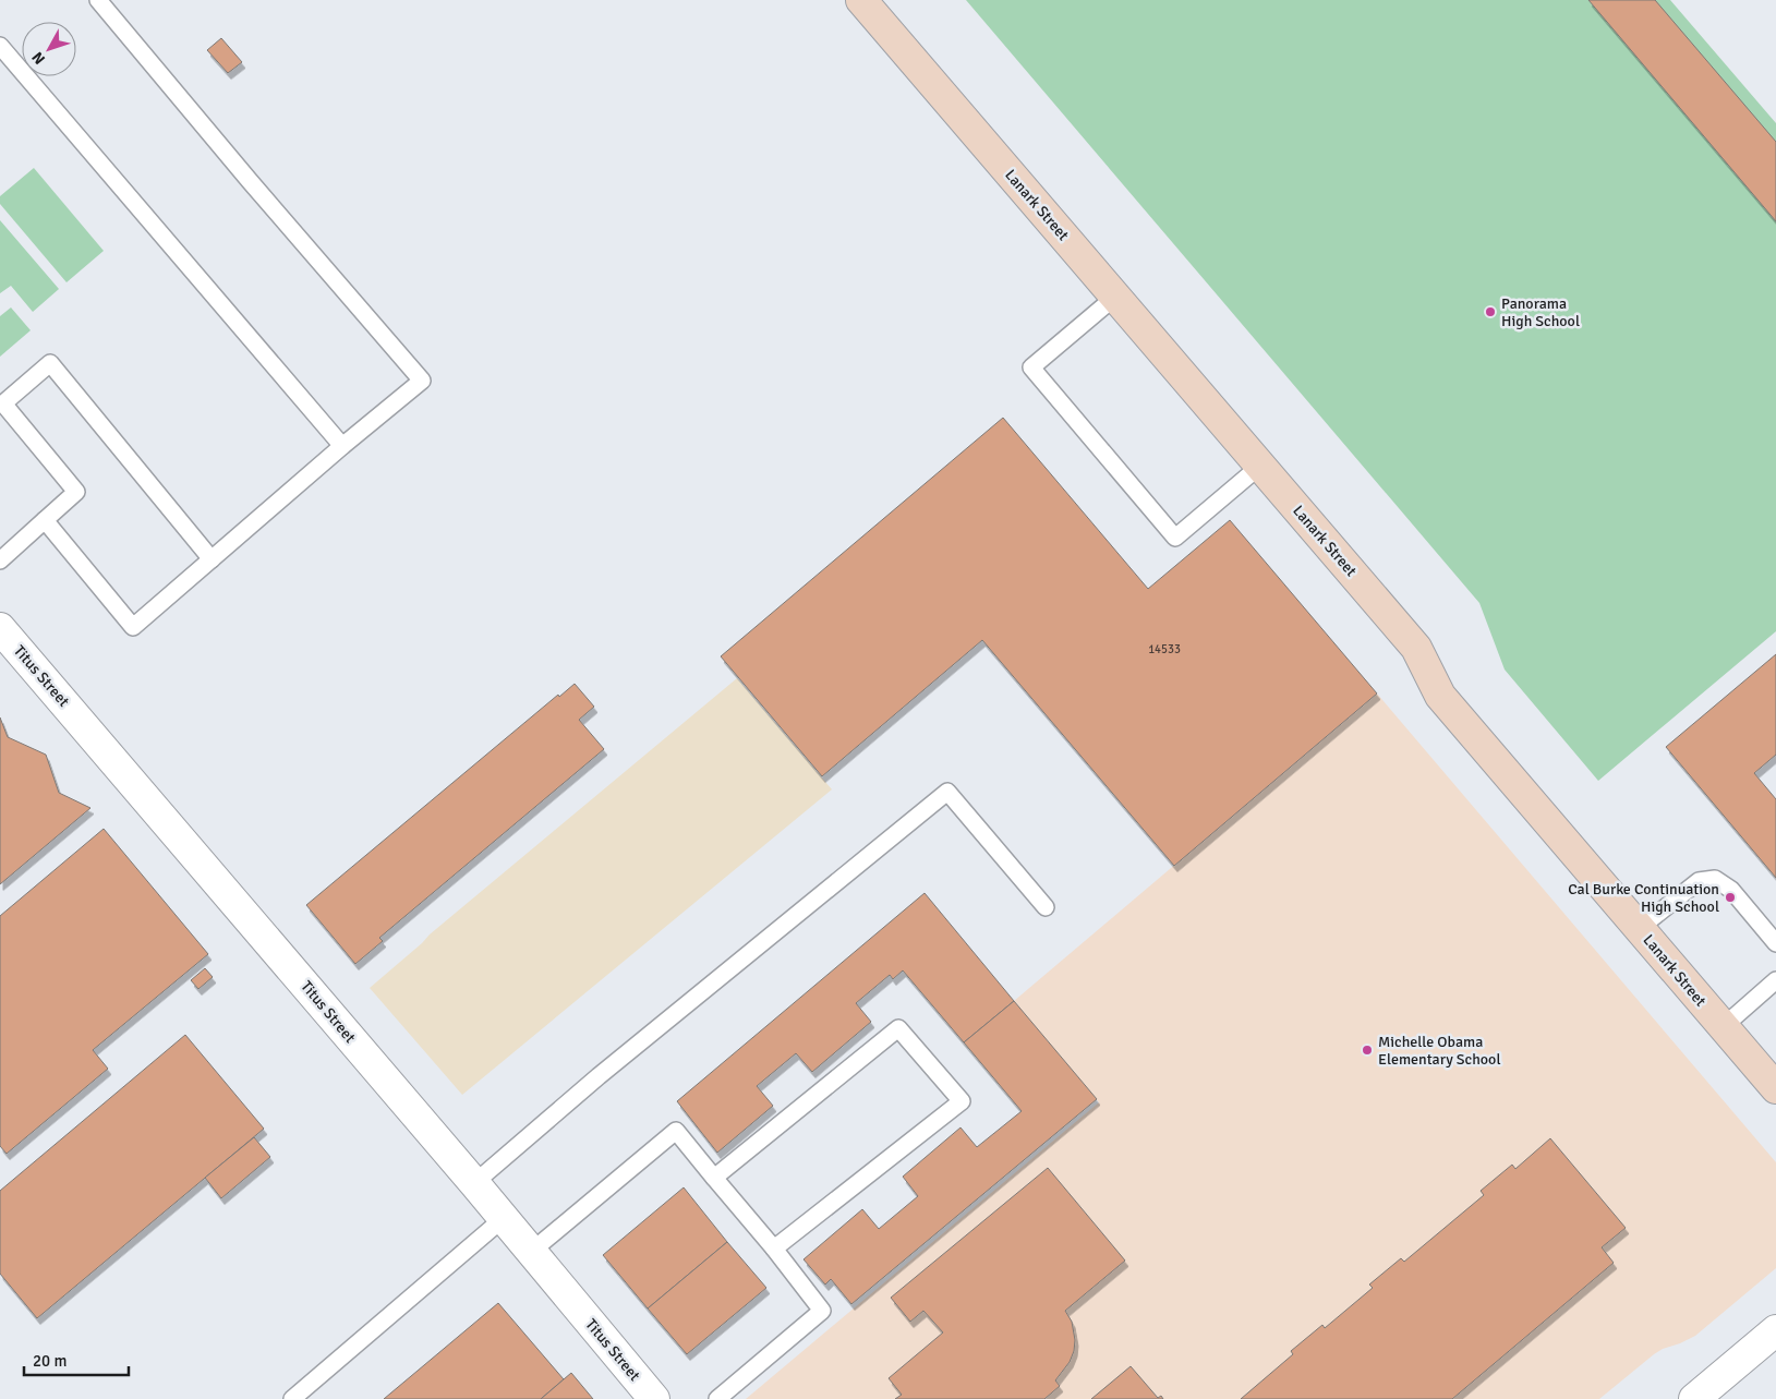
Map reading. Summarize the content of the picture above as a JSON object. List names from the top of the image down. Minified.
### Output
{"streets":{"street":["Lanark Street","Titus Street"]},"places":["Panorama High School","Cal Burke Continuation High School","Michelle Obama Elementary School"],"house_numbers":["14533"],"scale_bar":"20 m","north":"bottom left"}
